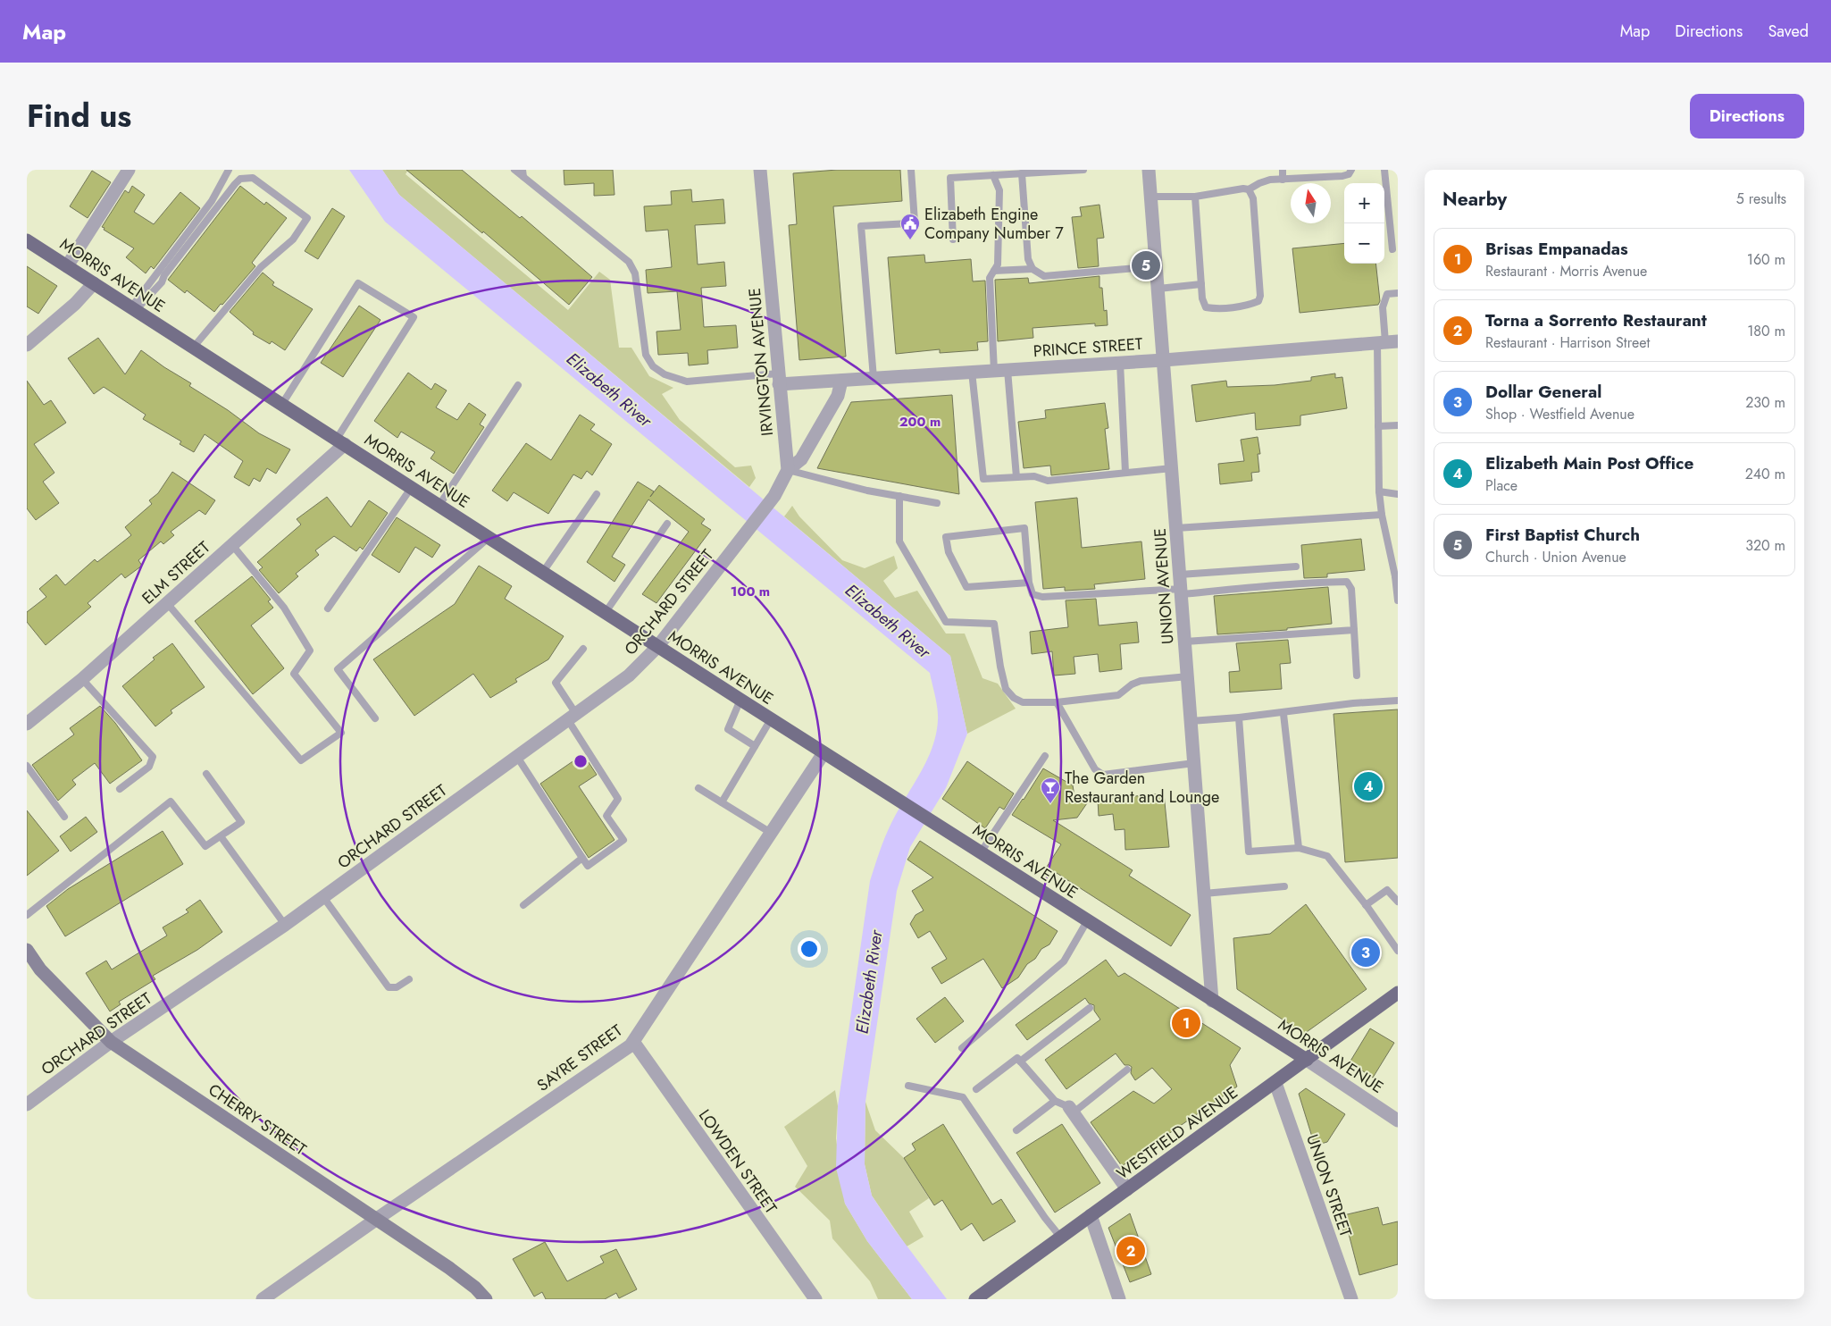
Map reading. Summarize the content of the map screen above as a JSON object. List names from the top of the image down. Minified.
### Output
{"streets":{"main road":["MORRIS AVENUE","WESTFIELD AVENUE"],"street":["PRINCE STREET","IRVINGTON AVENUE","ELM STREET","UNION AVENUE","ORCHARD STREET","SAYRE STREET","CHERRY STREET","LOWDEN STREET","UNION STREET"]},"crossings":[["MORRIS AVENUE","ELM STREET"],["MORRIS AVENUE","UNION AVENUE"],["MORRIS AVENUE","ORCHARD STREET"],["MORRIS AVENUE","SAYRE STREET"],["MORRIS AVENUE","WESTFIELD AVENUE"],["PRINCE STREET","IRVINGTON AVENUE"],["PRINCE STREET","UNION AVENUE"],["IRVINGTON AVENUE","ORCHARD STREET"],["ORCHARD STREET","CHERRY STREET"],["SAYRE STREET","CHERRY STREET"],["SAYRE STREET","LOWDEN STREET"],["WESTFIELD AVENUE","UNION STREET"]],"water":["Elizabeth River"],"places":{"public building":["Elizabeth Engine Company Number 7"],"bar":["The Garden Restaurant and Lounge"]},"north":"top","page":{"header":"Map","nav":["Map","Directions","Saved"],"title":"Find us","buttons":"Directions","heading":["Nearby","5 results"],"map_buttons":["+","−"],"list":[{"mark":"1","name":"Brisas Empanadas","note":"Restaurant · Morris Avenue","value":"160 m"},{"mark":"2","name":"Torna a Sorrento Restaurant","note":"Restaurant · Harrison Street","value":"180 m"},{"mark":"3","name":"Dollar General","note":"Shop · Westfield Avenue","value":"230 m"},{"mark":"4","name":"Elizabeth Main Post Office","note":"Place","value":"240 m"},{"mark":"5","name":"First Baptist Church","note":"Church · Union Avenue","value":"320 m"}],"pins":["5","4","3","1","2"]},"rings":["200 m","100 m"]}
